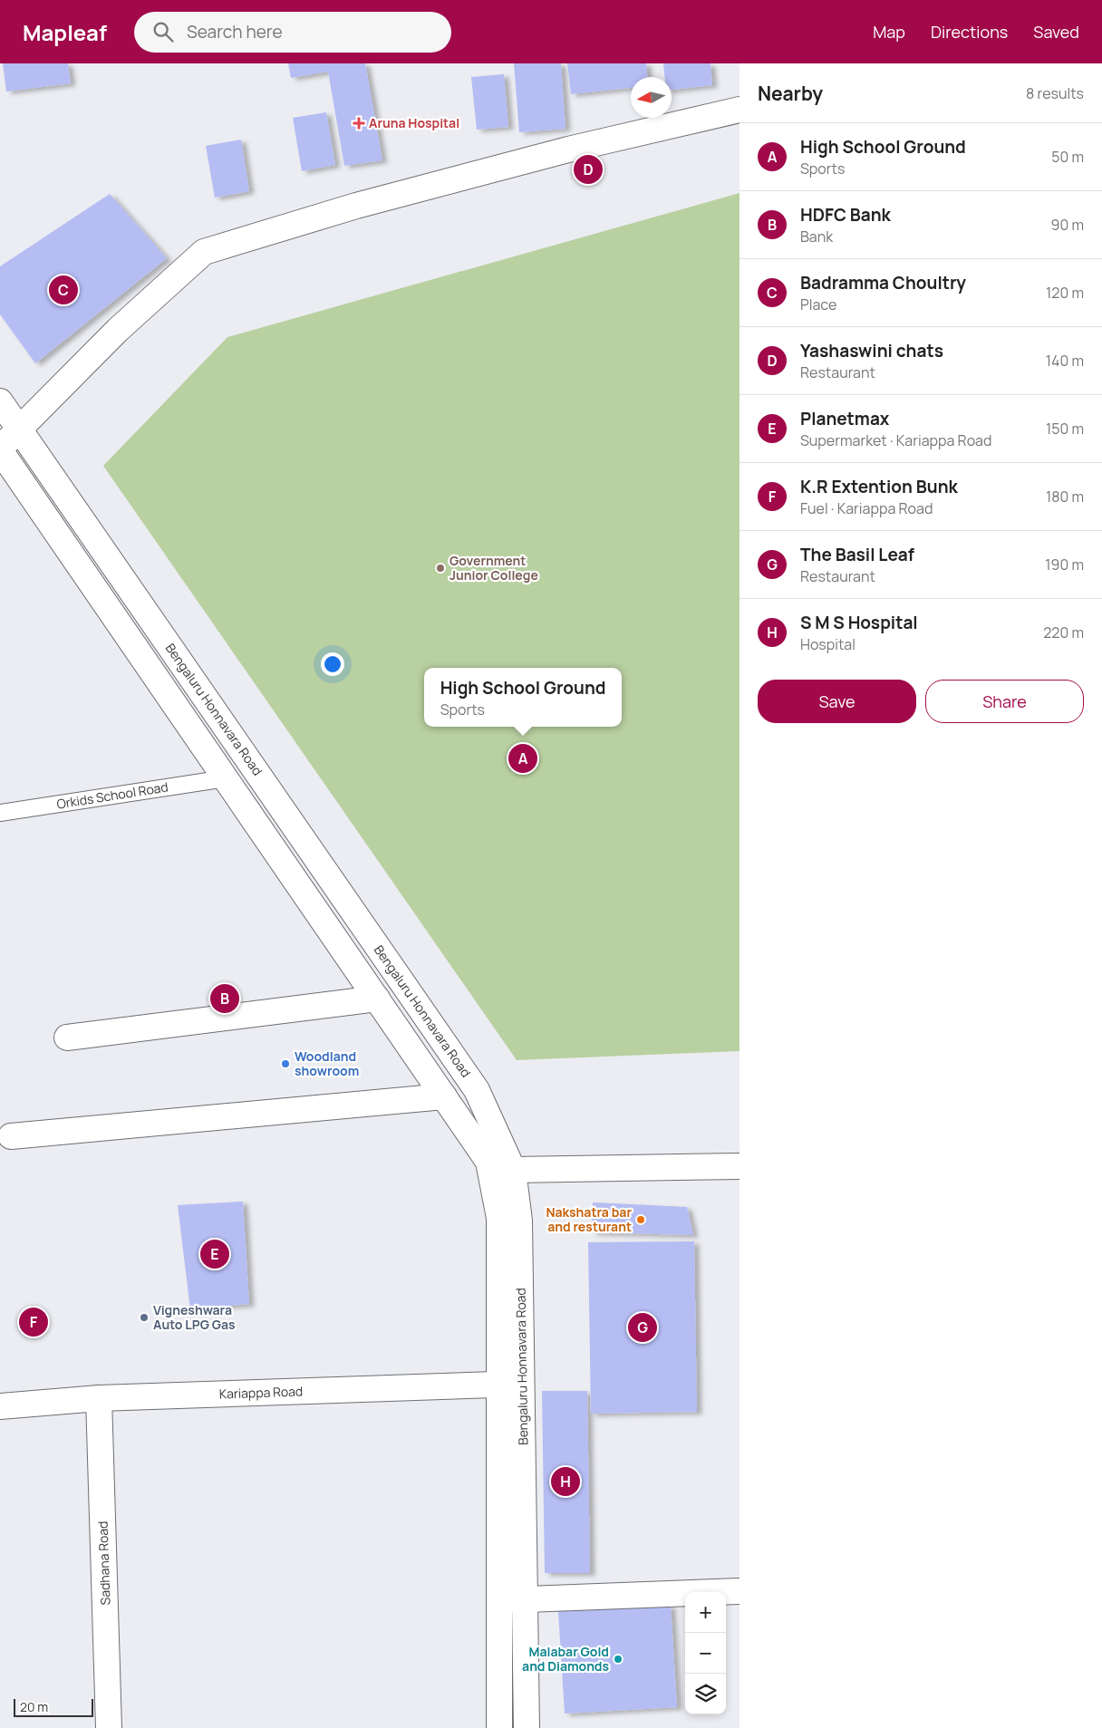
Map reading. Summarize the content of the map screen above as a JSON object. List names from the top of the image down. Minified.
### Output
{"streets":{"main road":["Bengaluru Honnavara Road","Kariappa Road","Sadhana Road"],"lane":["Orkids School Road"]},"crossings":[["Bengaluru Honnavara Road","Orkids School Road"],["Bengaluru Honnavara Road","Kariappa Road"],["Kariappa Road","Sadhana Road"]],"places":{"health":["Aruna Hospital"],"other":["Government Junior College","Woodland showroom","Nakshatra bar and resturant","Vigneshwara Auto LPG Gas","Malabar Gold and Diamonds"]},"scale_bar":"20 m","north":"left","page":{"header":"Mapleaf","search":"Search here","nav":["Map","Directions","Saved"],"heading":["Nearby","8 results"],"list":[{"mark":"A","name":"High School Ground","note":"Sports","value":"50 m"},{"mark":"B","name":"HDFC Bank","note":"Bank","value":"90 m"},{"mark":"C","name":"Badramma Choultry","note":"Place","value":"120 m"},{"mark":"D","name":"Yashaswini chats","note":"Restaurant","value":"140 m"},{"mark":"E","name":"Planetmax","note":"Supermarket · Kariappa Road","value":"150 m"},{"mark":"F","name":"K.R Extention Bunk","note":"Fuel · Kariappa Road","value":"180 m"},{"mark":"G","name":"The Basil Leaf","note":"Restaurant","value":"190 m"},{"mark":"H","name":"S M S Hospital","note":"Hospital","value":"220 m"}],"pins":["D","C","A","B","E","F","G","H"],"buttons":["Save","Share"],"popup":["High School Ground","Sports"],"map_buttons":["+","−"],"scale":"20 m"}}
